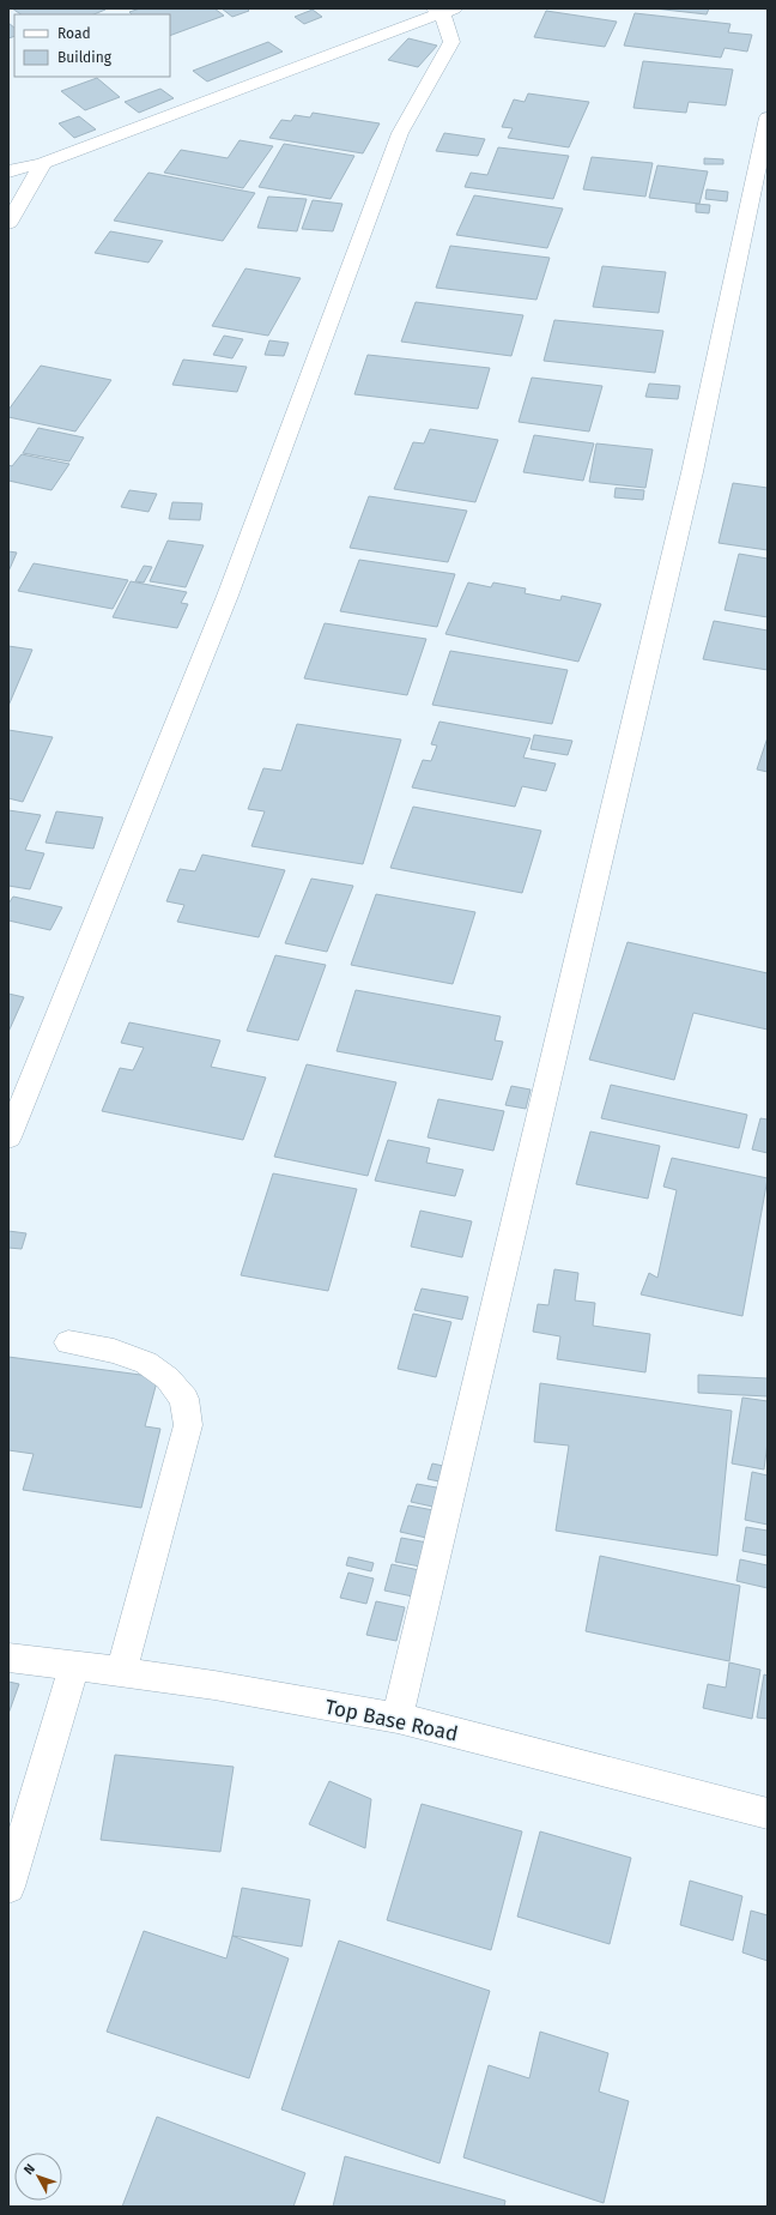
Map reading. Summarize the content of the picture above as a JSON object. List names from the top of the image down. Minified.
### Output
{"streets":{"street":["Top Base Road"]},"legend":["Road","Building"],"north":"top left"}
